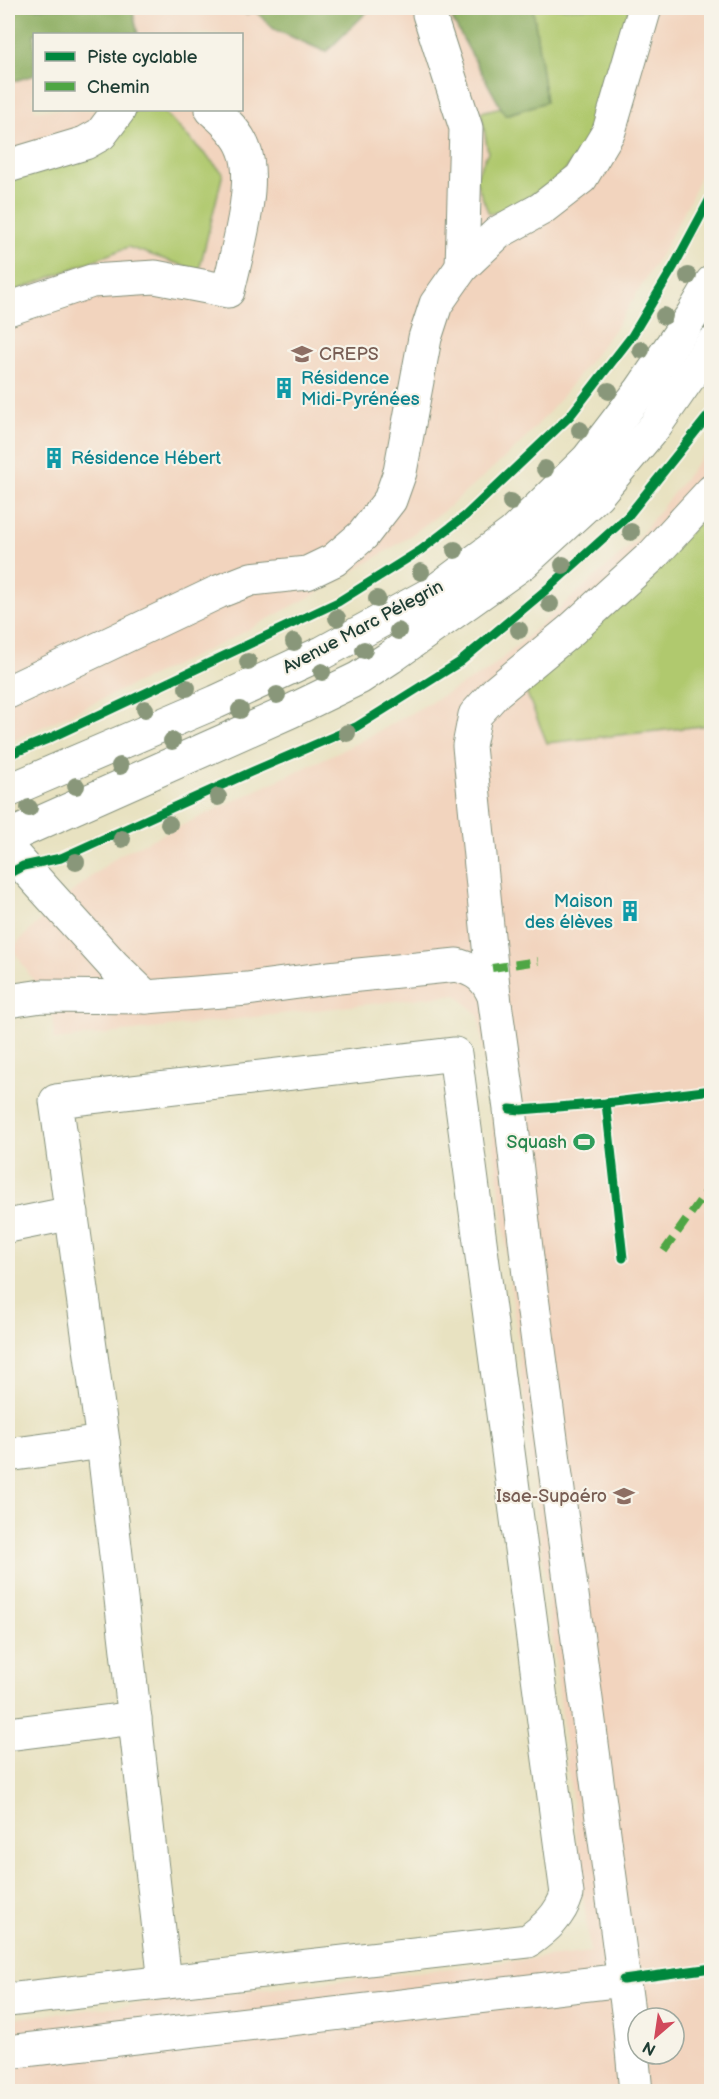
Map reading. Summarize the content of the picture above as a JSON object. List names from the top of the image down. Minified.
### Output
{"streets":{"street":["Avenue Marc Pélegrin"]},"places":{"school or university":["CREPS","Isae-Supaéro"],"building":["Résidence Midi-Pyrénées","Résidence Hébert","Maison des élèves"],"sports":["Squash"]},"legend":["Piste cyclable","Chemin"],"north":"bottom left"}
